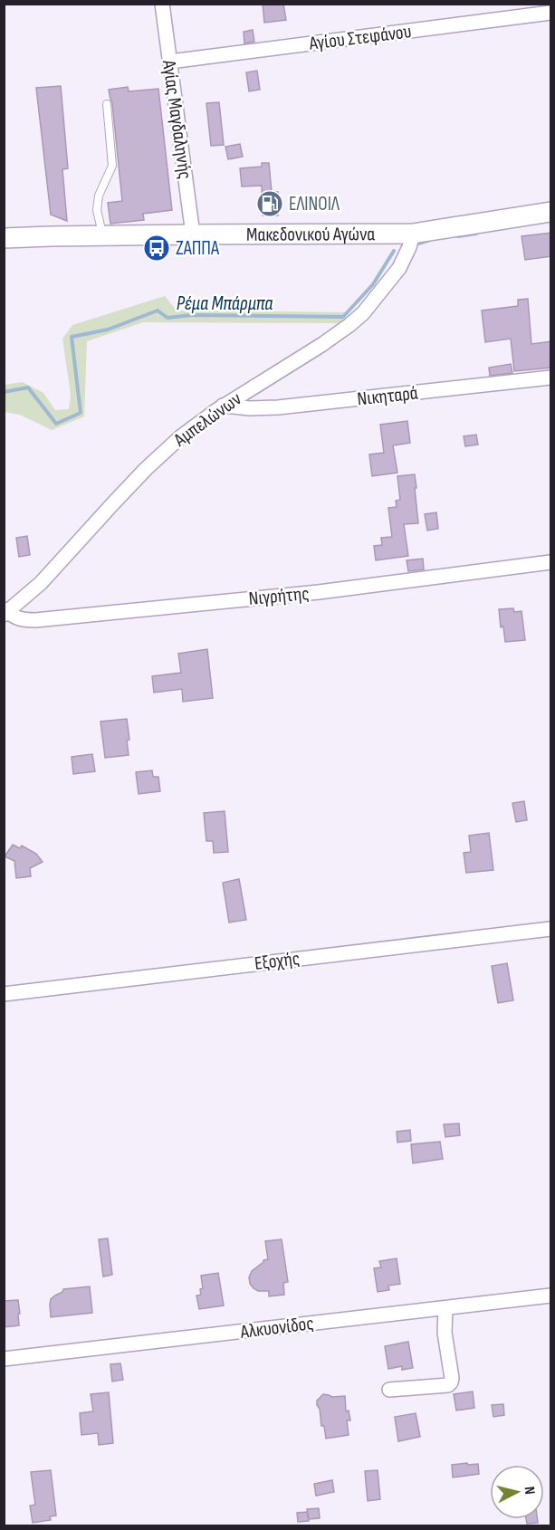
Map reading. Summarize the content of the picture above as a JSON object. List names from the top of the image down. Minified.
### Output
{"streets":{"main road":["Μακεδονικού Αγώνα"],"street":["Αγίου Στεφάνου","Αγίας Μαγδαληνής","Νικηταρά","Αμπελώνων","Νιγρήτης","Εξοχής","Αλκυονίδος"]},"crossings":[["Αγίου Στεφάνου","Αγίας Μαγδαληνής"],["Αγίας Μαγδαληνής","Μακεδονικού Αγώνα"],["Μακεδονικού Αγώνα","Αμπελώνων"],["Νικηταρά","Αμπελώνων"],["Αμπελώνων","Νιγρήτης"]],"water":["Ρέμα Μπάρμπα"],"places":{"fuel station":["ΕΛΙΝΟΙΛ"],"bus stop":["ΖΑΠΠΑ"]},"north":"right"}
